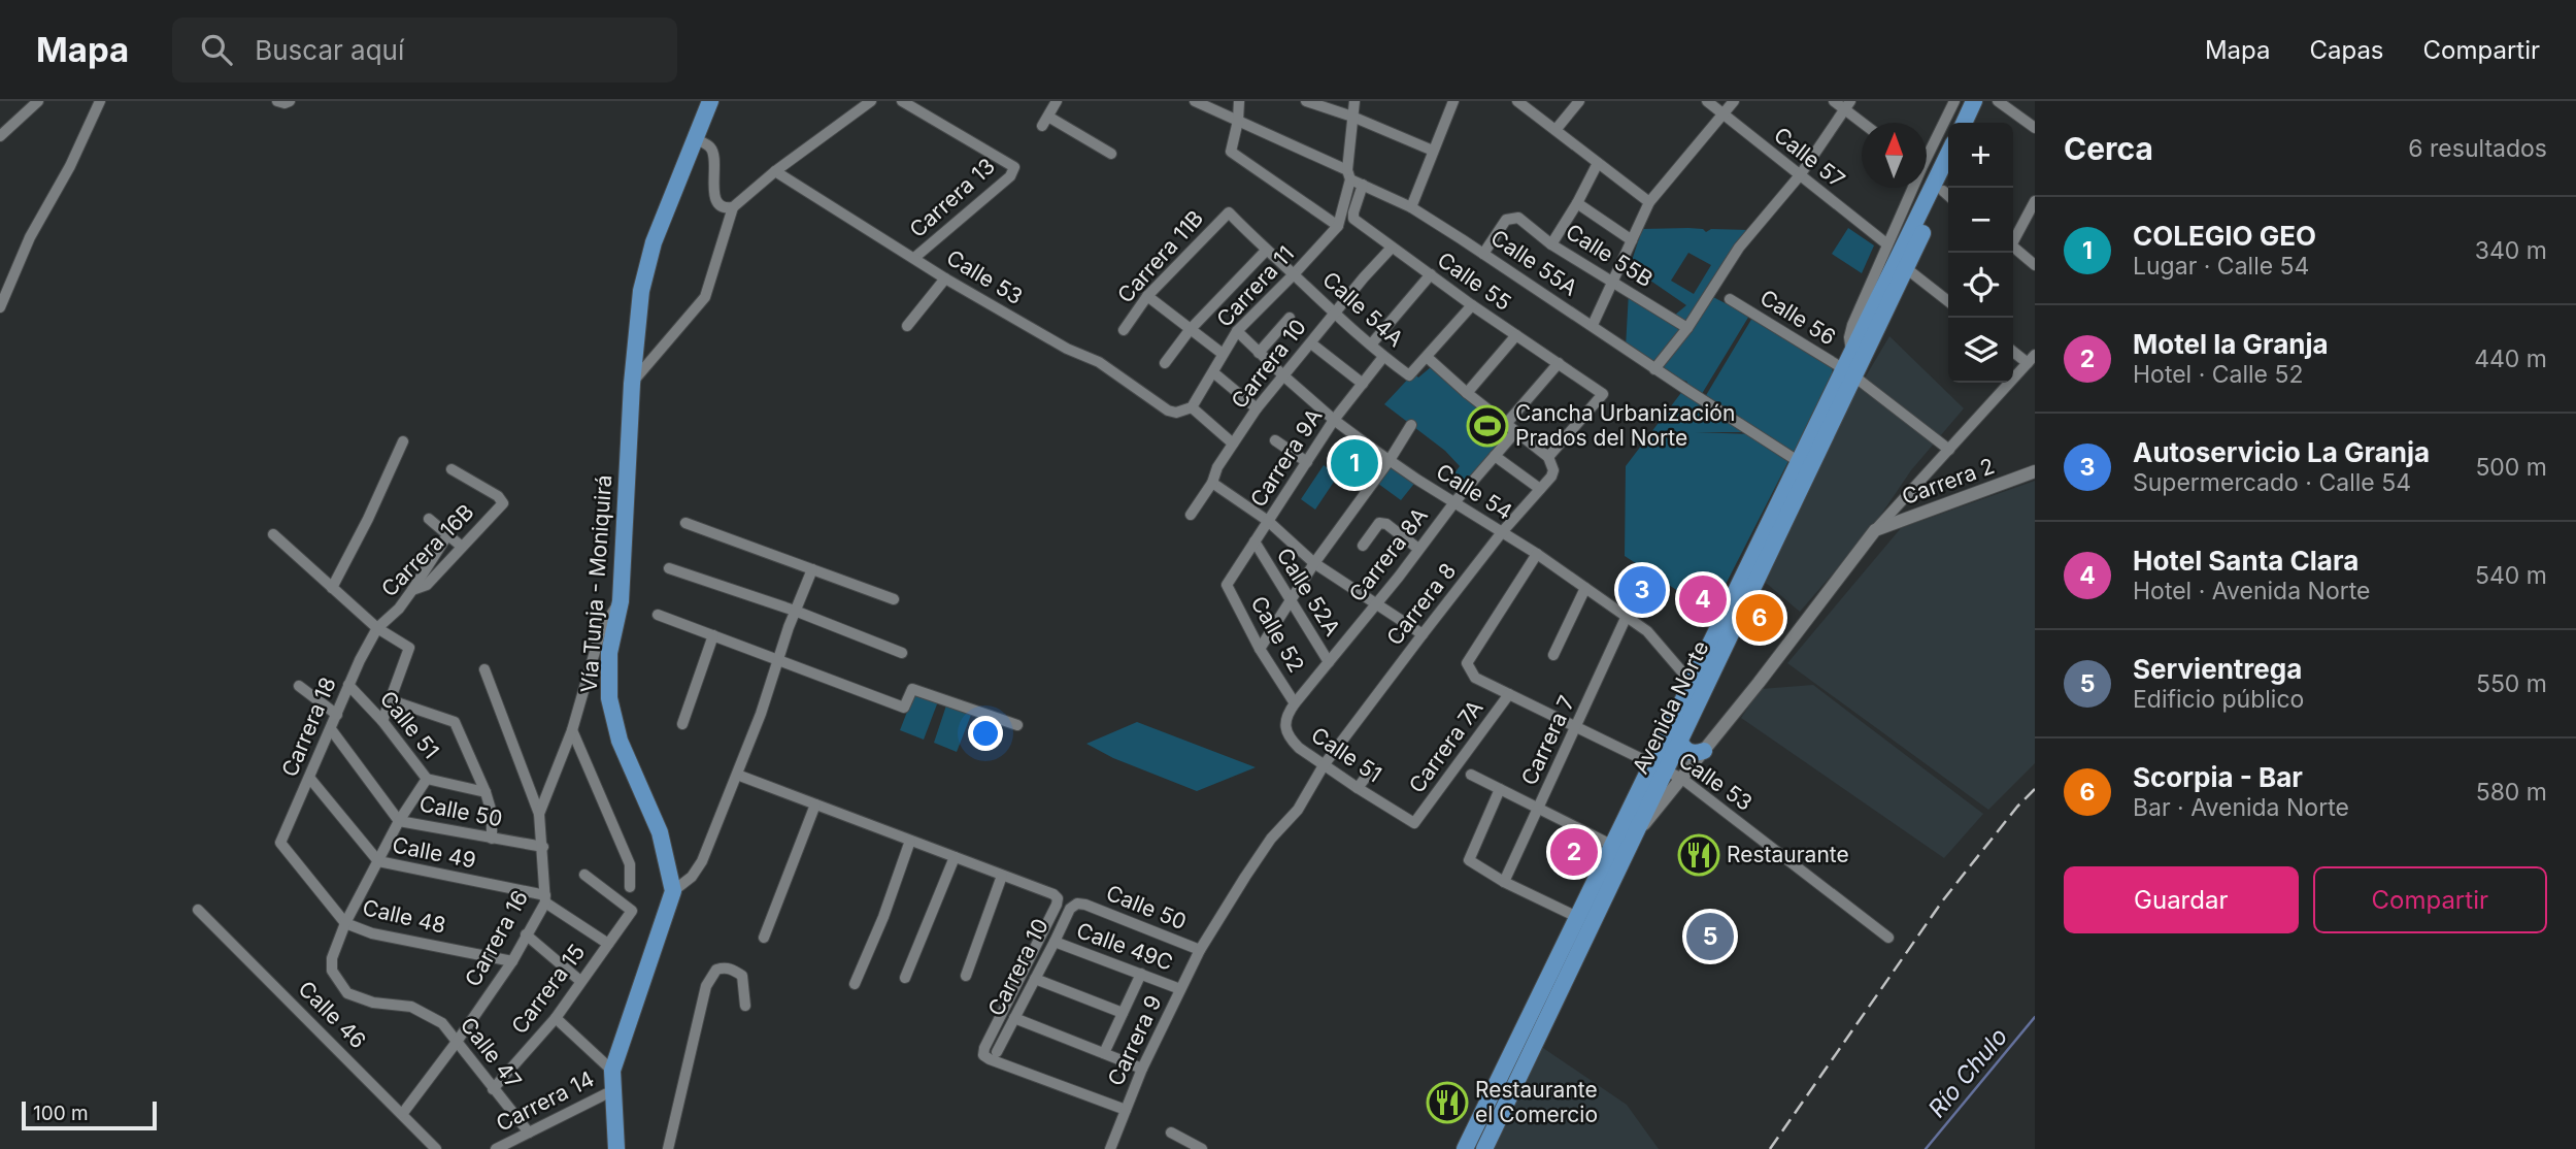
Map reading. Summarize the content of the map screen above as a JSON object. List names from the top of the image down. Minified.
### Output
{"streets":{"main road":["Vía Tunja - Moniquirá","Avenida Norte"],"street":["Calle 57","Carrera 13","Calle 55B","Carrera 11B","Calle 55A","Calle 53","Calle 55","Carrera 11","Calle 54A","Calle 56","Carrera 10","Carrera 9A","Carrera 2","Calle 54","Carrera 16B","Carrera 8A","Calle 52A","Carrera 8","Calle 52","Calle 51","Carrera 18","Carrera 7","Carrera 7A","Calle 50","Calle 49","Calle 48","Carrera 16","Calle 49C","Carrera 15","Calle 46","Carrera 9","Calle 47","Carrera 14"]},"crossings":[["Calle 57","Avenida Norte"],["Carrera 13","Calle 53"],["Calle 55B","Calle 55A"],["Carrera 11B","Calle 54A"],["Calle 55A","Calle 55"],["Calle 55A","Carrera 11"],["Calle 55A","Avenida Norte"],["Calle 53","Carrera 11"],["Calle 53","Calle 54"],["Calle 53","Avenida Norte"],["Calle 53","Carrera 7"],["Calle 53","Carrera 7A"],["Calle 55","Calle 54A"],["Calle 55","Carrera 10"],["Calle 55","Carrera 8A"],["Calle 55","Carrera 8"],["Carrera 11","Calle 54A"],["Carrera 11","Calle 54"],["Calle 54A","Carrera 10"],["Calle 54A","Carrera 9A"],["Calle 54A","Carrera 8A"],["Calle 54A","Carrera 8"],["Calle 56","Avenida Norte"],["Carrera 10","Calle 54"],["Carrera 10","Calle 50"],["Carrera 10","Calle 49C"],["Carrera 9A","Calle 54"],["Carrera 9A","Calle 52A"],["Carrera 9A","Calle 52"],["Calle 54","Carrera 8A"],["Calle 54","Carrera 8"],["Calle 54","Avenida Norte"],["Calle 54","Carrera 7"],["Carrera 16B","Carrera 18"],["Carrera 8A","Calle 52A"],["Carrera 8A","Calle 52"],["Carrera 8A","Calle 51"],["Vía Tunja - Moniquirá","Carrera 16"],["Carrera 8","Calle 51"],["Carrera 8","Calle 50"],["Carrera 8","Carrera 9"],["Calle 52","Calle 51"],["Calle 51","Carrera 18"],["Calle 51","Carrera 7A"],["Carrera 18","Calle 50"],["Carrera 18","Calle 49"],["Carrera 18","Calle 48"],["Calle 50","Carrera 16"],["Calle 50","Carrera 9"],["Calle 49","Carrera 16"],["Calle 49","Carrera 15"],["Calle 48","Carrera 16"],["Calle 48","Calle 47"],["Carrera 16","Calle 46"],["Carrera 16","Calle 47"],["Calle 49C","Carrera 9"],["Carrera 15","Calle 47"],["Calle 47","Carrera 14"]],"water":["Río Chulo"],"places":{"sports":["Cancha Urbanización Prados del Norte"],"restaurant":["Restaurante","Restaurante el Comercio"]},"scale_bar":"100 m","north":"top","page":{"header":"Mapa","search":"Buscar aquí","nav":["Mapa","Capas","Compartir"],"heading":["Cerca","6 resultados"],"map_buttons":["+","−"],"list":[{"mark":"1","name":"COLEGIO GEO","note":"Lugar · Calle 54","value":"340 m"},{"mark":"2","name":"Motel la Granja","note":"Hotel · Calle 52","value":"440 m"},{"mark":"3","name":"Autoservicio La Granja","note":"Supermercado · Calle 54","value":"500 m"},{"mark":"4","name":"Hotel Santa Clara","note":"Hotel · Avenida Norte","value":"540 m"},{"mark":"5","name":"Servientrega","note":"Edificio público","value":"550 m"},{"mark":"6","name":"Scorpia - Bar","note":"Bar · Avenida Norte","value":"580 m"}],"pins":["1","3","4","6","2","5"],"buttons":["Guardar","Compartir"],"scale":"100 m"}}
